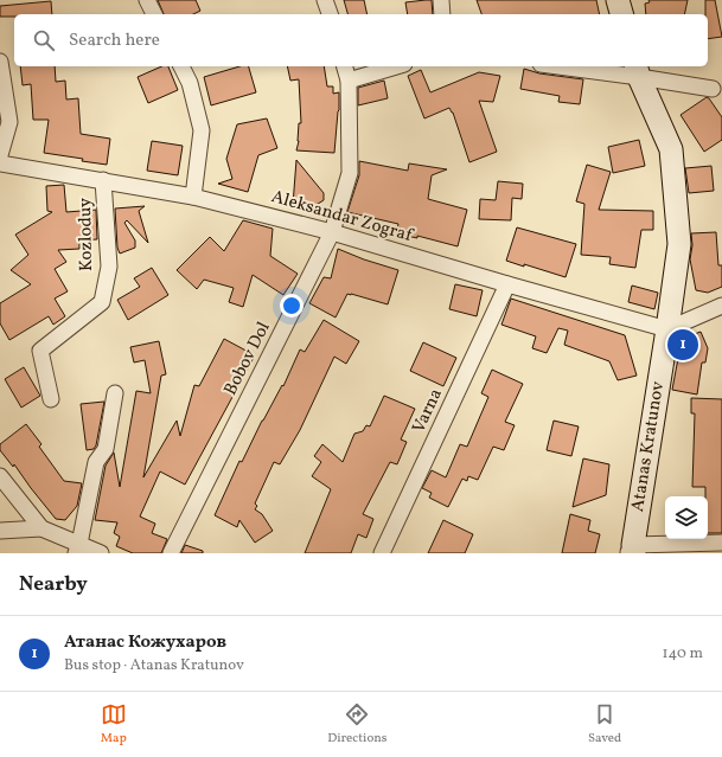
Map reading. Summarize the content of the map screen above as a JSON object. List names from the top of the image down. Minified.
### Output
{"streets":{"street":["Aleksandar Zograf","Kozloduy","Bobov Dol","Varna","Atanas Kratunov"]},"crossings":[["Aleksandar Zograf","Kozloduy"],["Aleksandar Zograf","Bobov Dol"],["Aleksandar Zograf","Varna"],["Aleksandar Zograf","Atanas Kratunov"]],"page":{"search":"Search here","pins":"1","heading":"Nearby","list":[{"mark":"1","name":"Атанас Кожухаров","note":"Bus stop · Atanas Kratunov","value":"140 m"}],"nav":["Map","Directions","Saved"]}}
